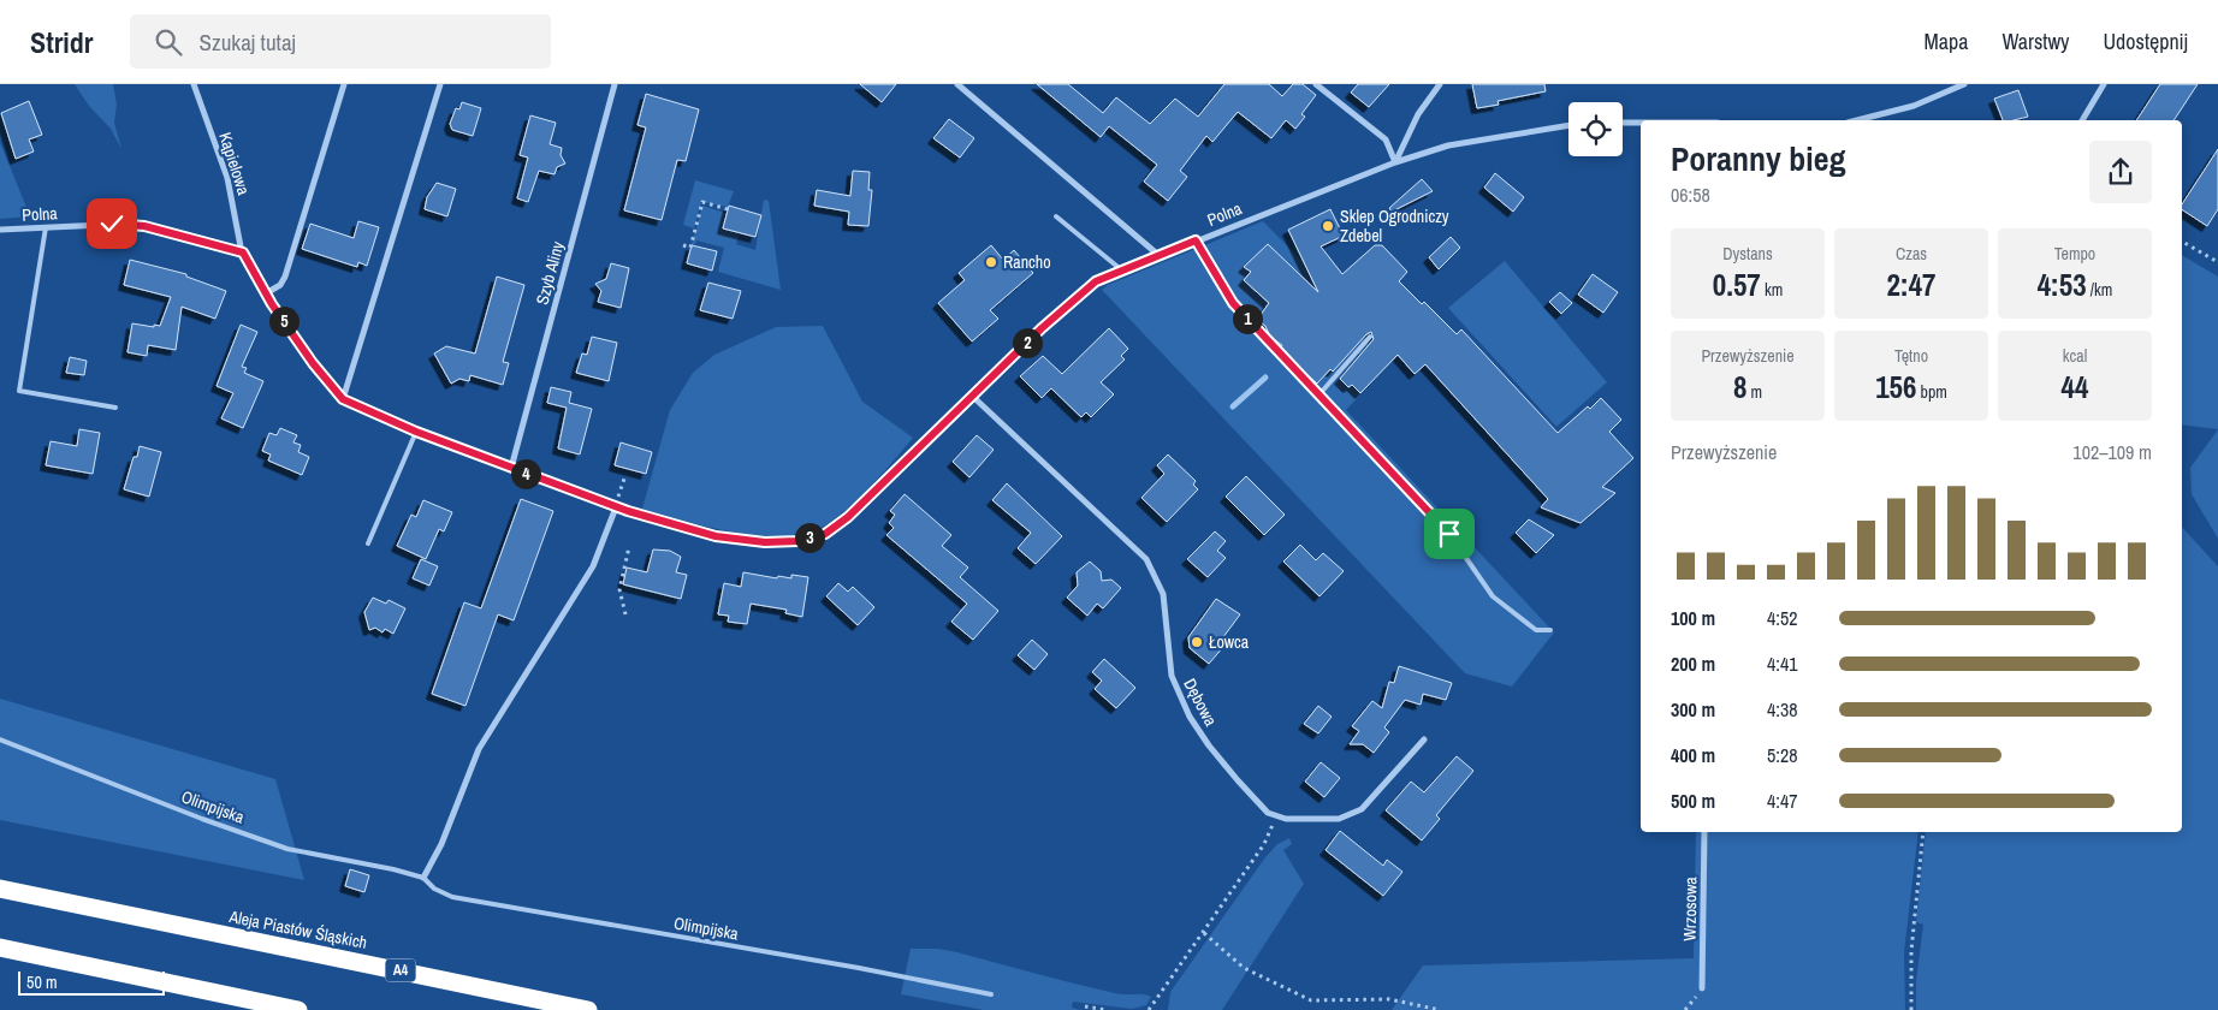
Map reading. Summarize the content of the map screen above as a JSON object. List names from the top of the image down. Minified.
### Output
{"streets":{"highway":["Aleja Piastów Śląskich","A4"],"street":["Kąpielowa","Polna","Szyb Aliny","Dębowa","Wrzosowa"],"lane":["Olimpijska"]},"crossings":[["Kąpielowa","Polna"],["Polna","Szyb Aliny"],["Polna","Dębowa"]],"places":["Sklep Ogrodniczy Zdebel","Rancho","Łowca"],"scale_bar":"50 m","page":{"header":"Stridr","search":"Szukaj tutaj","nav":["Mapa","Warstwy","Udostępnij"],"heading":["Poranny bieg","06:58"],"stats":[["Dystans","0.57 km"],["Czas","2:47"],["Tempo","4:53 /km"],["Przewyższenie","8 m"],["Tętno","156 bpm"],["kcal","44"]],"pins":["1","5","2","4","3"],"chart":["Przewyższenie","102–109 m"],"list":[{"name":"100 m","note":"4:52"},{"name":"200 m","note":"4:41"},{"name":"300 m","note":"4:38"},{"name":"400 m","note":"5:28"},{"name":"500 m","note":"4:47"}],"scale":"50 m"}}
